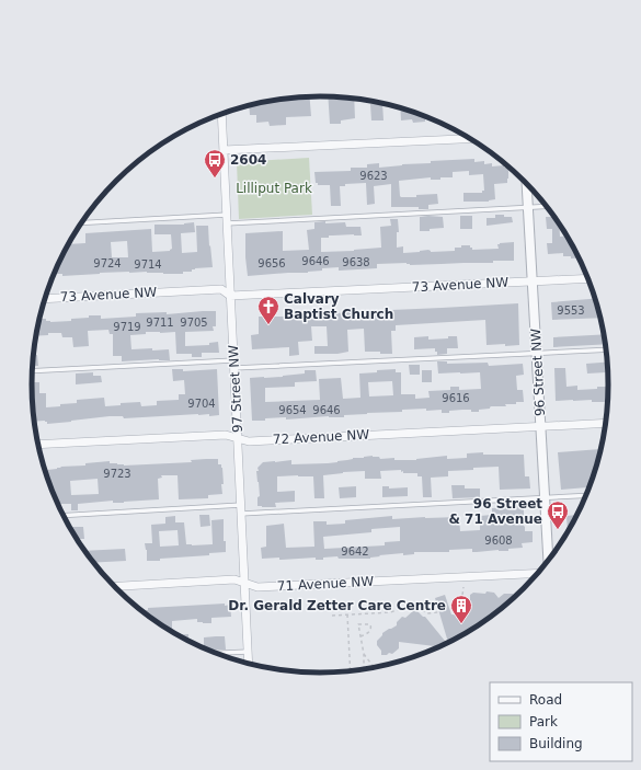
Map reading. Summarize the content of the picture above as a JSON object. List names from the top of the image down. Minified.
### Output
{"streets":{"street":["73 Avenue NW","96 Street NW","97 Street NW","72 Avenue NW","71 Avenue NW"]},"crossings":[["73 Avenue NW","96 Street NW"],["73 Avenue NW","97 Street NW"],["96 Street NW","72 Avenue NW"],["97 Street NW","72 Avenue NW"],["97 Street NW","71 Avenue NW"]],"parks":["Lilliput Park"],"places":{"bus stop":["2604","96 Street & 71 Avenue"],"church":["Calvary Baptist Church"],"building":["Dr. Gerald Zetter Care Centre"]},"house_numbers":["9623","9646","9638","9724","9656","9714","9553","9711","9705","9719","9616","9704","9654","9646","9723","9608","9642"],"legend":["Road","Park","Building"]}
